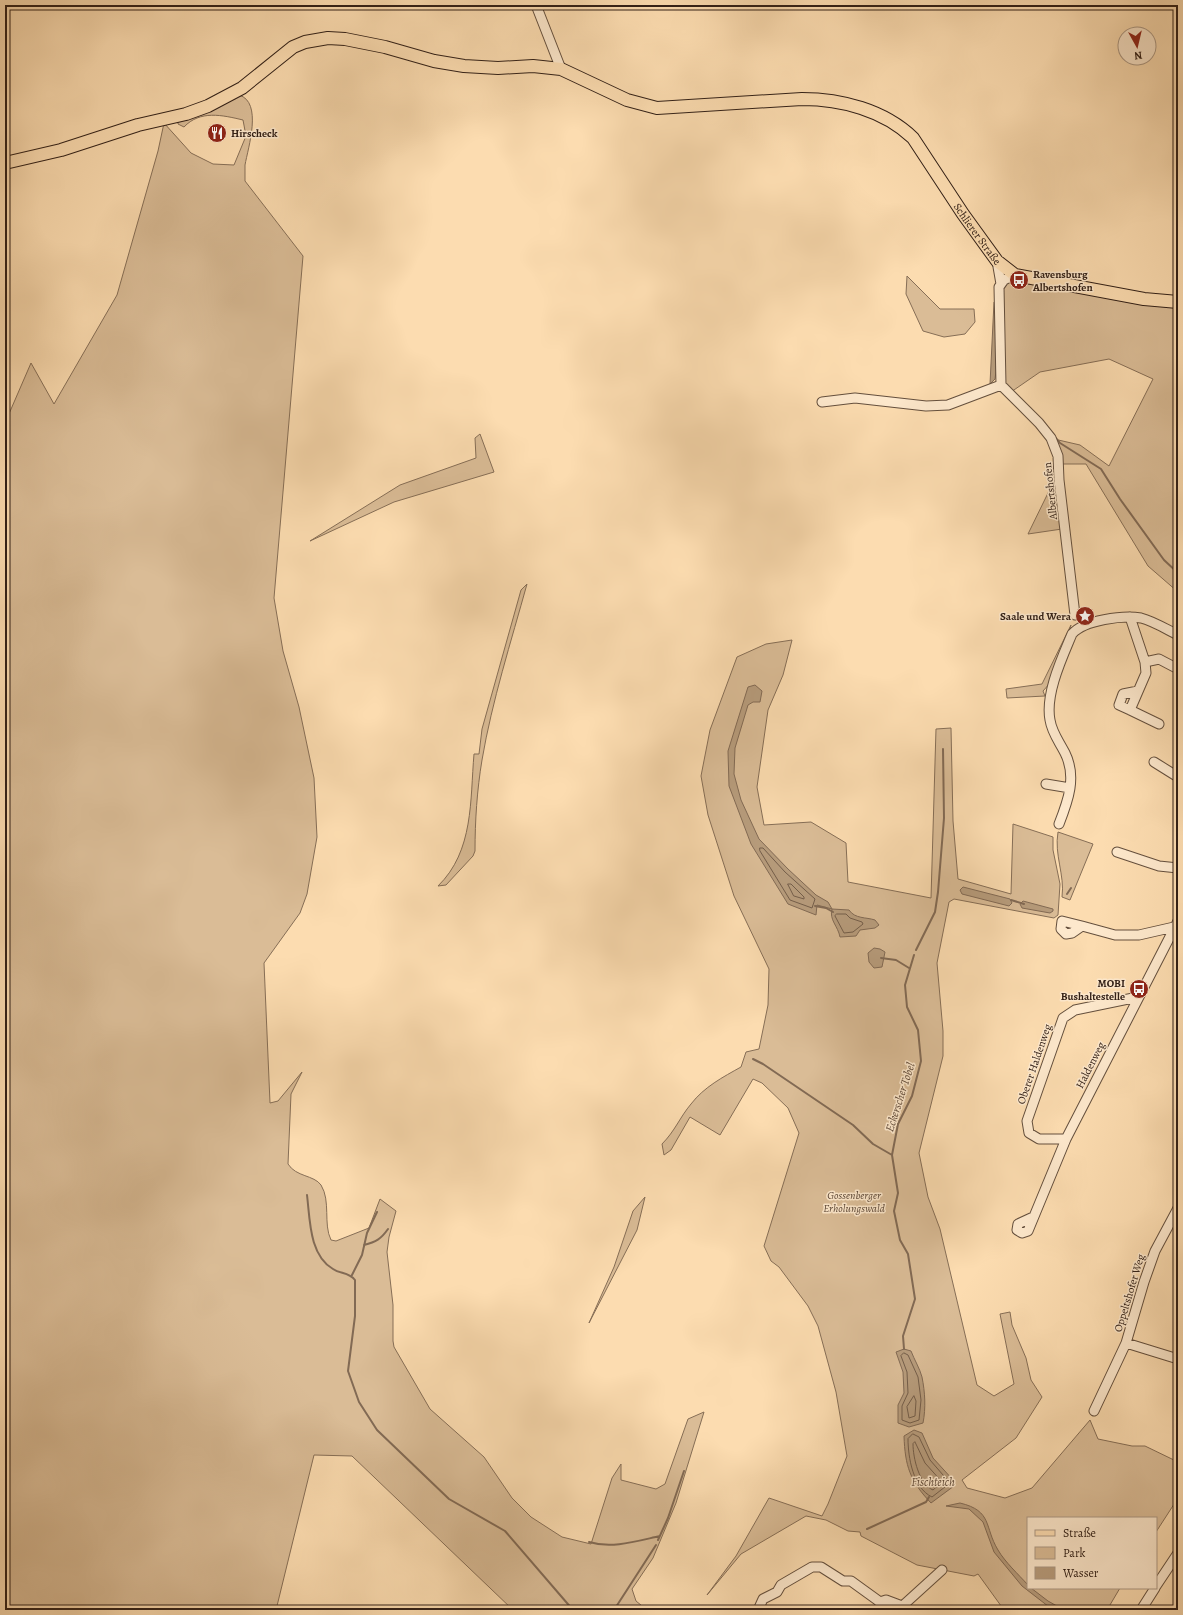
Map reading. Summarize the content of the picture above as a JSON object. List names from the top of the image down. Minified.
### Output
{"streets":{"main road":["Schlierer Straße"],"street":["Albertshofen","Oberer Haldenweg","Haldenweg","Oppeltshofer Weg"]},"crossings":[["Oberer Haldenweg","Haldenweg"]],"water":["Eckerscher Tobel","Fischteich"],"parks":["Gossenberger Erholungswald"],"places":{"restaurant":["Hirscheck"],"bus stop":["Ravensburg Albertshofen","MOBI Bushaltestelle"],"place":["Saale und Wera"]},"legend":["Straße","Park","Wasser"],"north":"bottom"}
